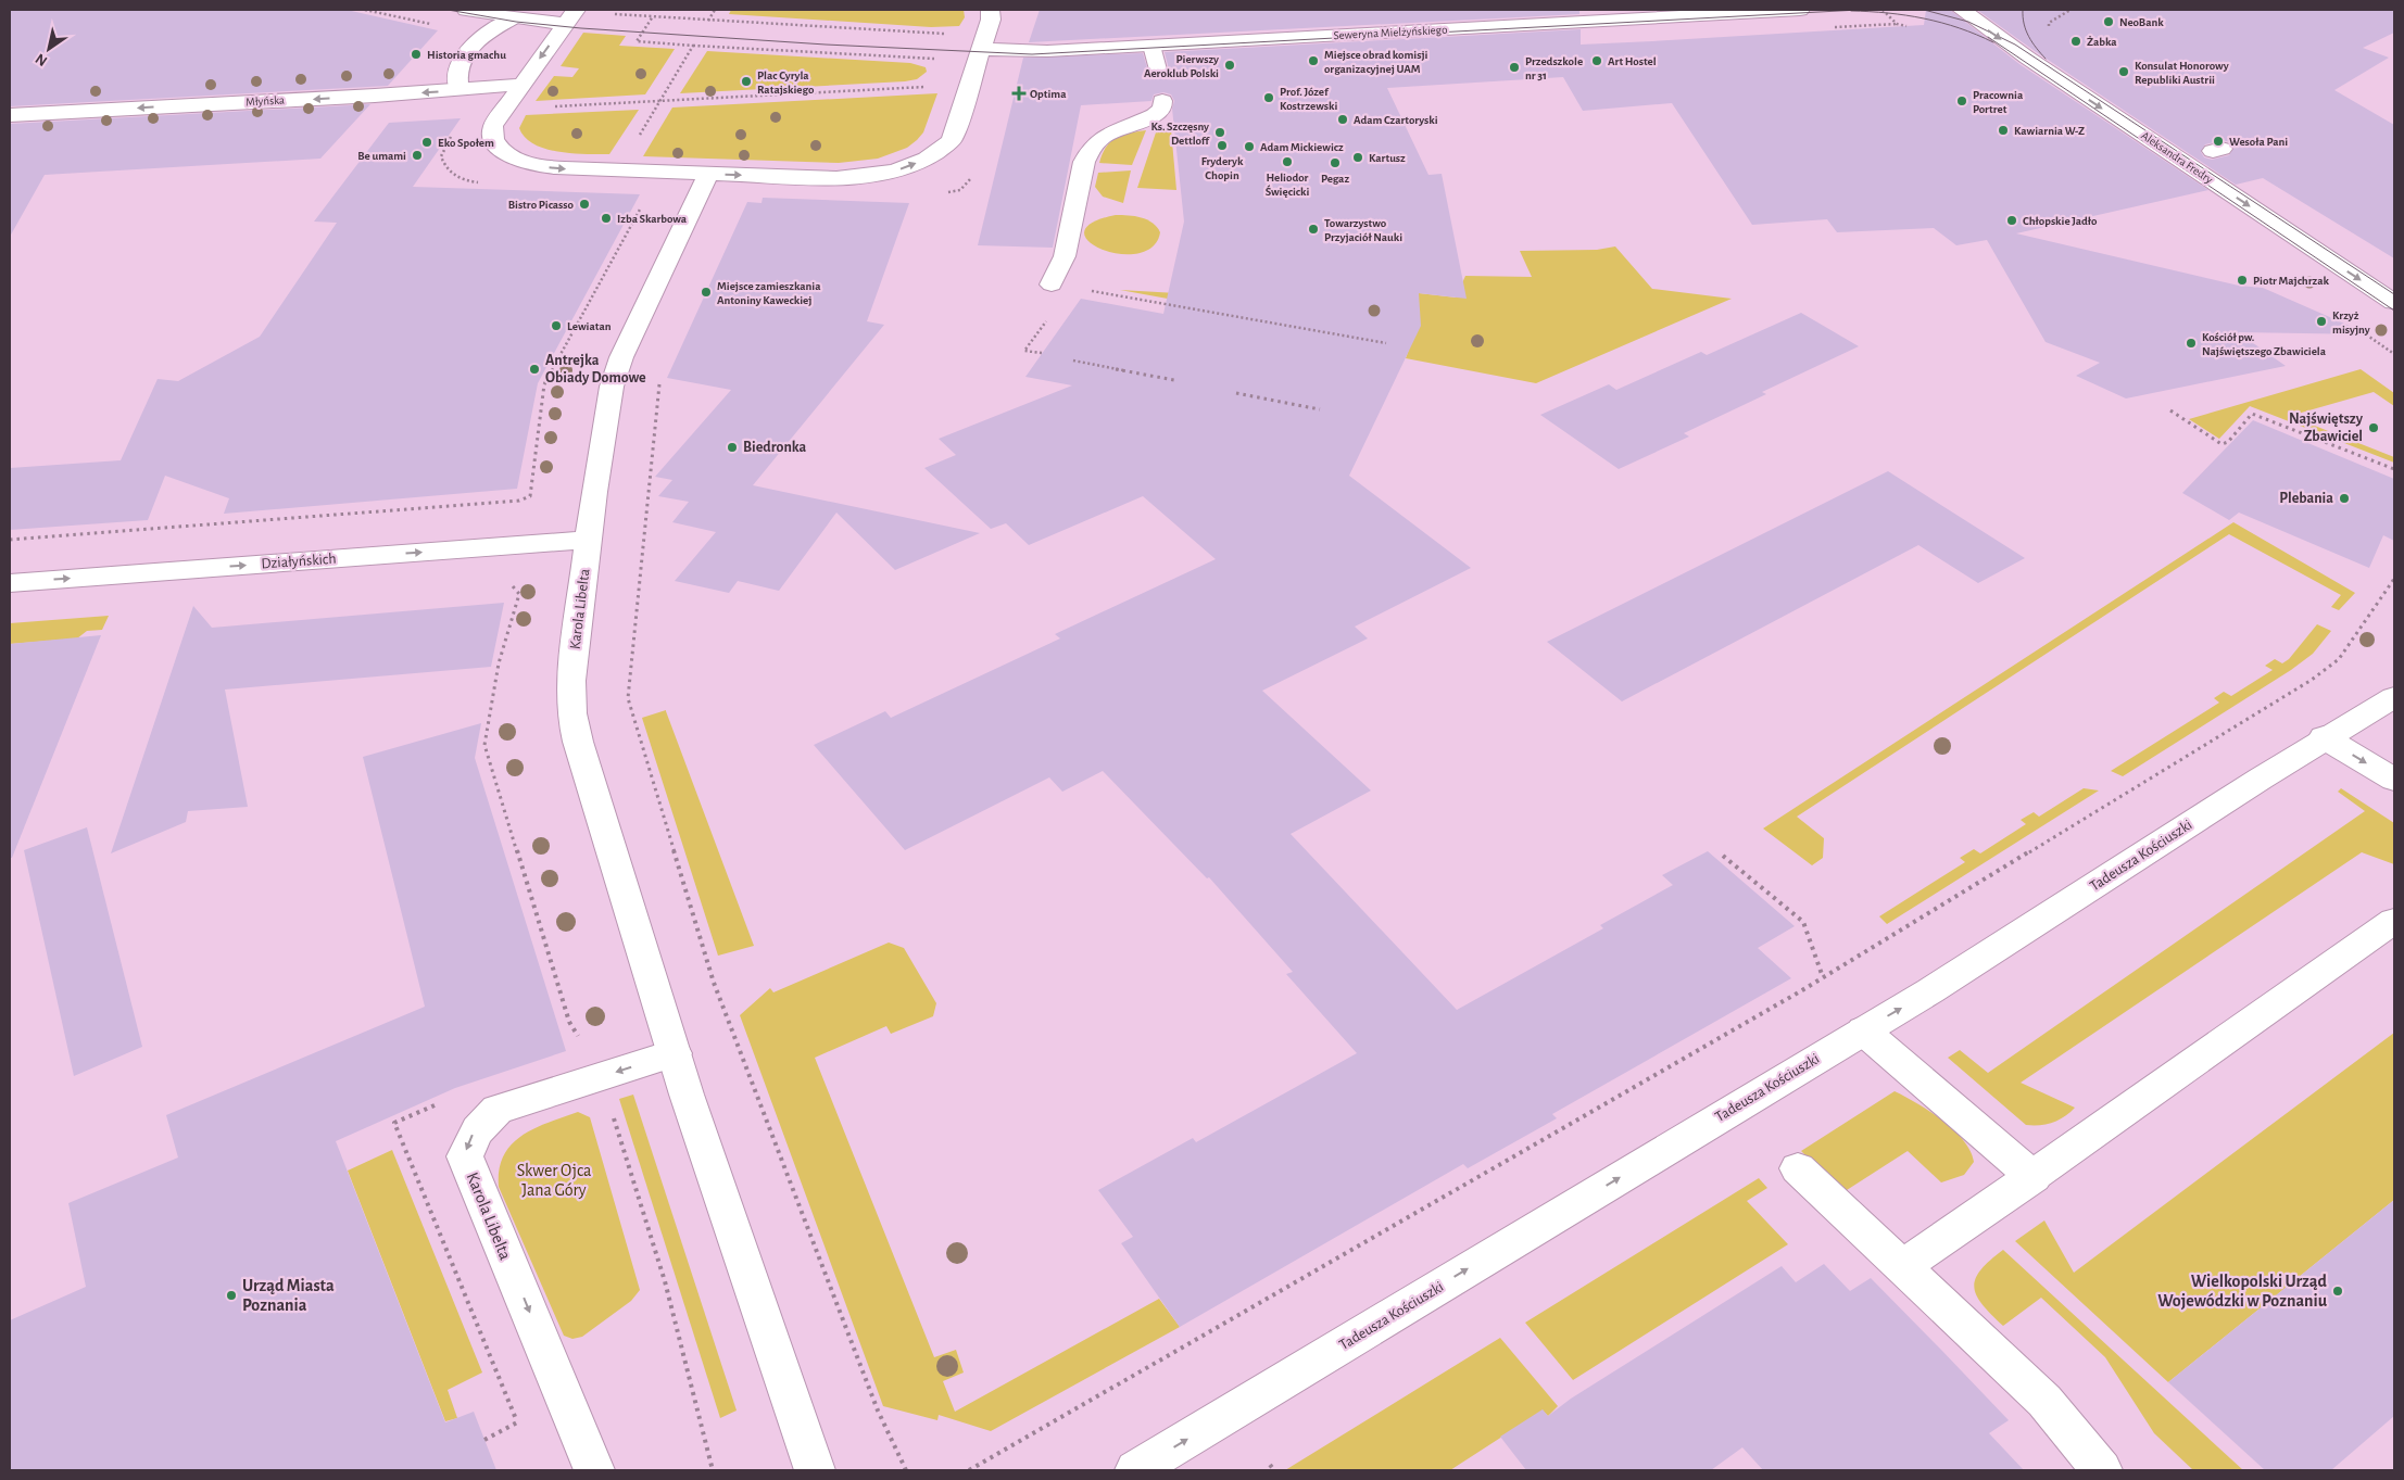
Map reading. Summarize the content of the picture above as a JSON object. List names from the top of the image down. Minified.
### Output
{"streets":{"street":["Seweryna Mielżyńskiego","Młyńska","Aleksandra Fredry","Działyńskich","Karola Libelta","Tadeusza Kościuszki"]},"crossings":[["Działyńskich","Karola Libelta"]],"one_way":["Młyńska","Aleksandra Fredry","Działyńskich"],"parks":["Skwer Ojca Jana Góry"],"places":{"other":["NeoBank","Żabka","Historia gmachu","Miejsce obrad komisji organizacyjnej UAM","Art Hostel","Pierwszy Aeroklub Polski","Przedszkole nr 31","Konsulat Honorowy Republiki Austrii","Plac Cyryla Ratajskiego","Prof. Józef Kostrzewski","Pracownia Portret","Adam Czartoryski","Kawiarnia W-Z","Ks. Szczęsny Dettloff","Wesoła Pani","Eko Społem","Fryderyk Chopin","Adam Mickiewicz","Be umami","Kartusz","Heliodor Święcicki","Pegaz","Bistro Picasso","Izba Skarbowa","Chłopskie Jadło","Towarzystwo Przyjaciół Nauki","Piotr Majchrzak","Miejsce zamieszkania Antoniny Kaweckiej","Krzyż misyjny","Lewiatan","Kościół pw. Najświętszego Zbawiciela","Antrejka Obiady Domowe","Najświętszy Zbawiciel","Biedronka","Plebania","Wielkopolski Urząd Wojewódzki w Poznaniu","Urząd Miasta Poznania"],"health":["Optima"]},"north":"bottom left"}
